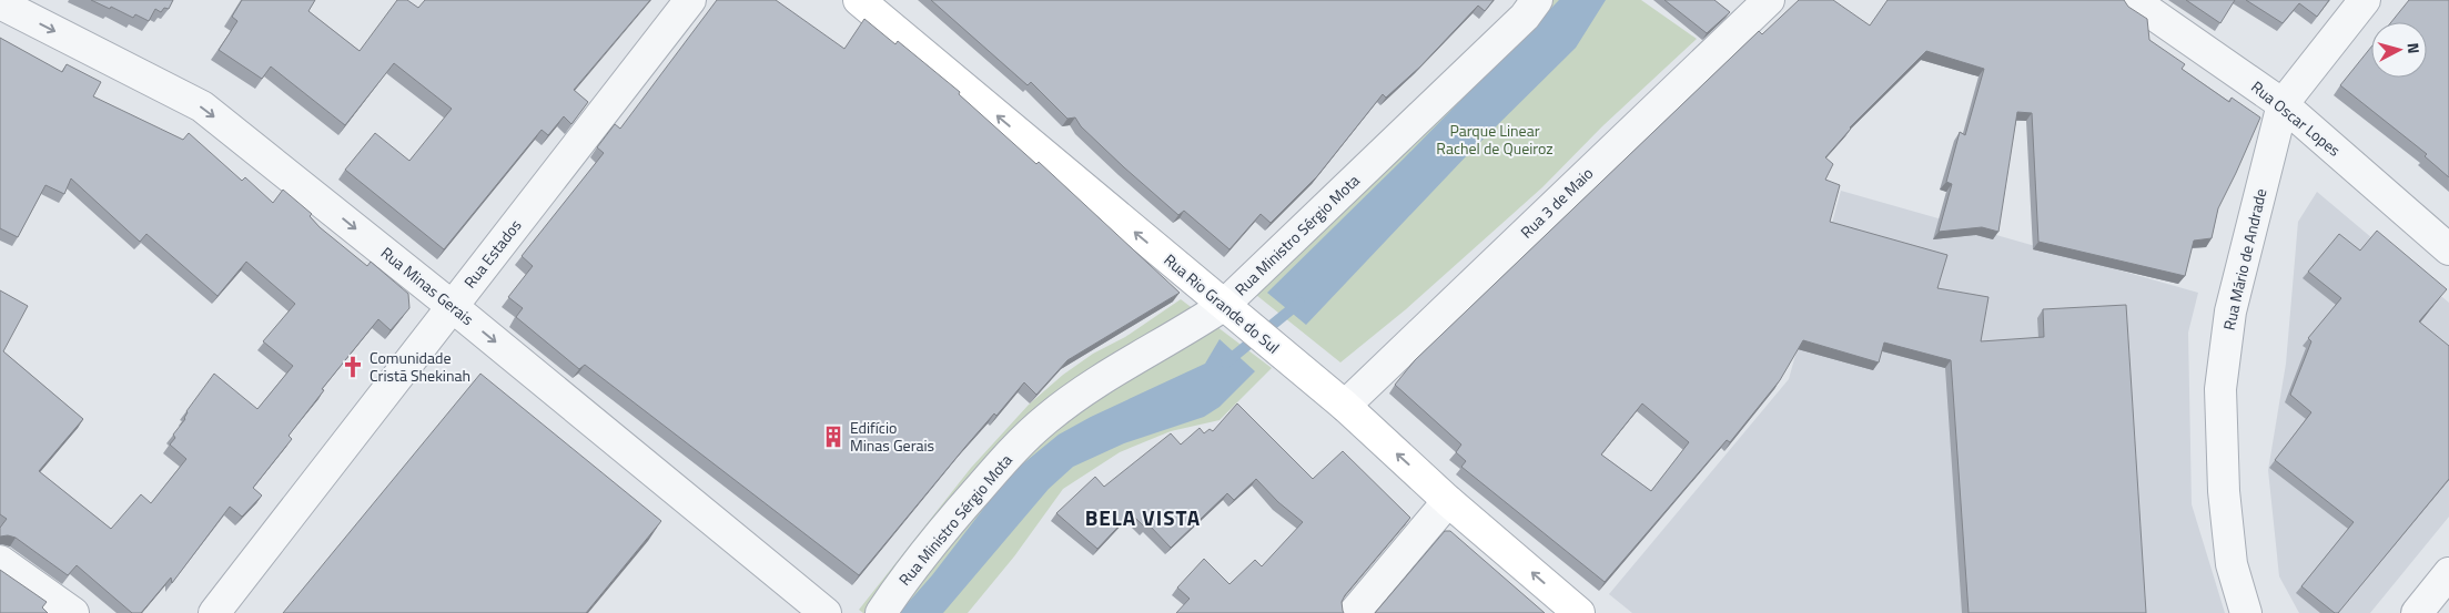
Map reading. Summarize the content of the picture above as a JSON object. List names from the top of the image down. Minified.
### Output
{"streets":{"street":["Rua Oscar Lopes","Rua 3 de Maio","Rua Ministro Sérgio Mota","Rua Estados","Rua Mário de Andrade","Rua Minas Gerais","Rua Rio Grande do Sul"]},"crossings":[["Rua Oscar Lopes","Rua Mário de Andrade"],["Rua 3 de Maio","Rua Rio Grande do Sul"],["Rua Ministro Sérgio Mota","Rua Rio Grande do Sul"],["Rua Estados","Rua Minas Gerais"]],"one_way":["Rua Minas Gerais","Rua Rio Grande do Sul"],"districts":["BELA VISTA"],"parks":["Parque Linear Rachel de Queiroz"],"places":{"church":["Comunidade Cristã Shekinah"],"building":["Edifício Minas Gerais"]},"north":"right"}
